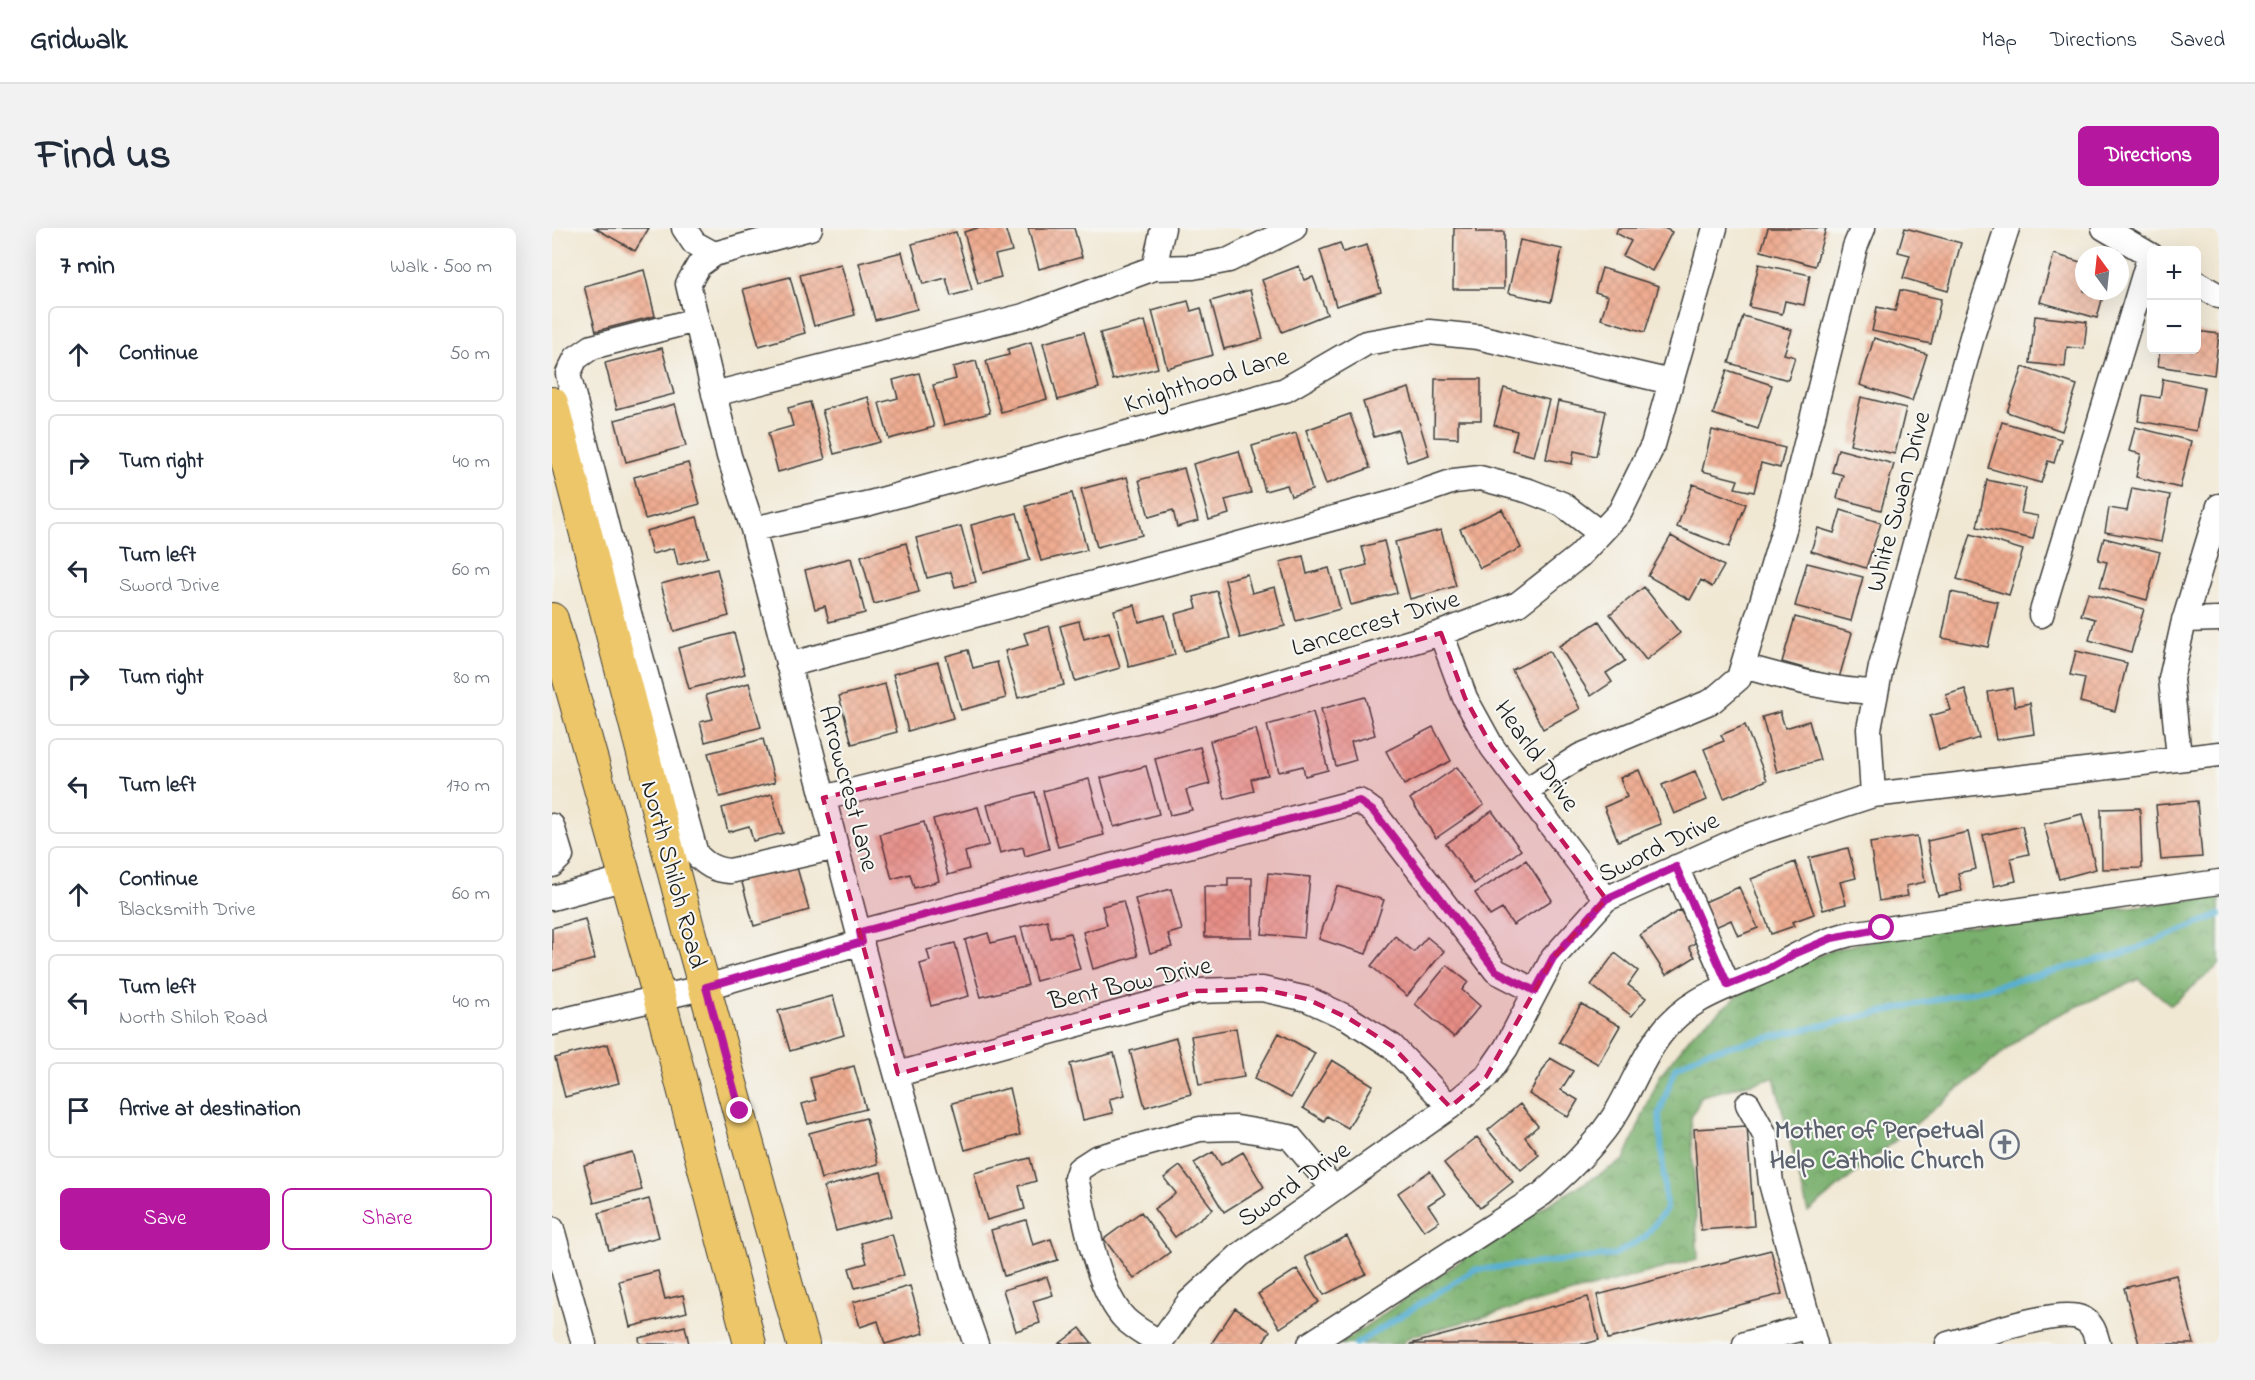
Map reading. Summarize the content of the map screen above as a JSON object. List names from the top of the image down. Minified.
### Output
{"streets":{"main road":["North Shiloh Road"],"street":["Knighthood Lane","White Swan Drive","Lancecrest Drive","Hearld Drive","Arrowcrest Lane","Sword Drive","Bent Bow Drive"]},"crossings":[["Knighthood Lane","Lancecrest Drive"],["Knighthood Lane","Arrowcrest Lane"],["White Swan Drive","Sword Drive"],["Lancecrest Drive","Hearld Drive"],["Lancecrest Drive","Arrowcrest Lane"],["Hearld Drive","Sword Drive"],["Arrowcrest Lane","Bent Bow Drive"],["Sword Drive","Bent Bow Drive"]],"places":{"church":["Mother of Perpetual Help Catholic Church"]},"north":"top","page":{"header":"Gridwalk","nav":["Map","Directions","Saved"],"title":"Find us","buttons":["Directions",["Save","Share"]],"heading":["7 min","Walk · 500 m"],"map_buttons":["+","−"],"list":[["Continue","50 m"],["Turn right","40 m"],["Turn left","Sword Drive","60 m"],["Turn right","80 m"],["Turn left","170 m"],["Continue","Blacksmith Drive","60 m"],["Turn left","North Shiloh Road","40 m"],"Arrive at destination"]}}
